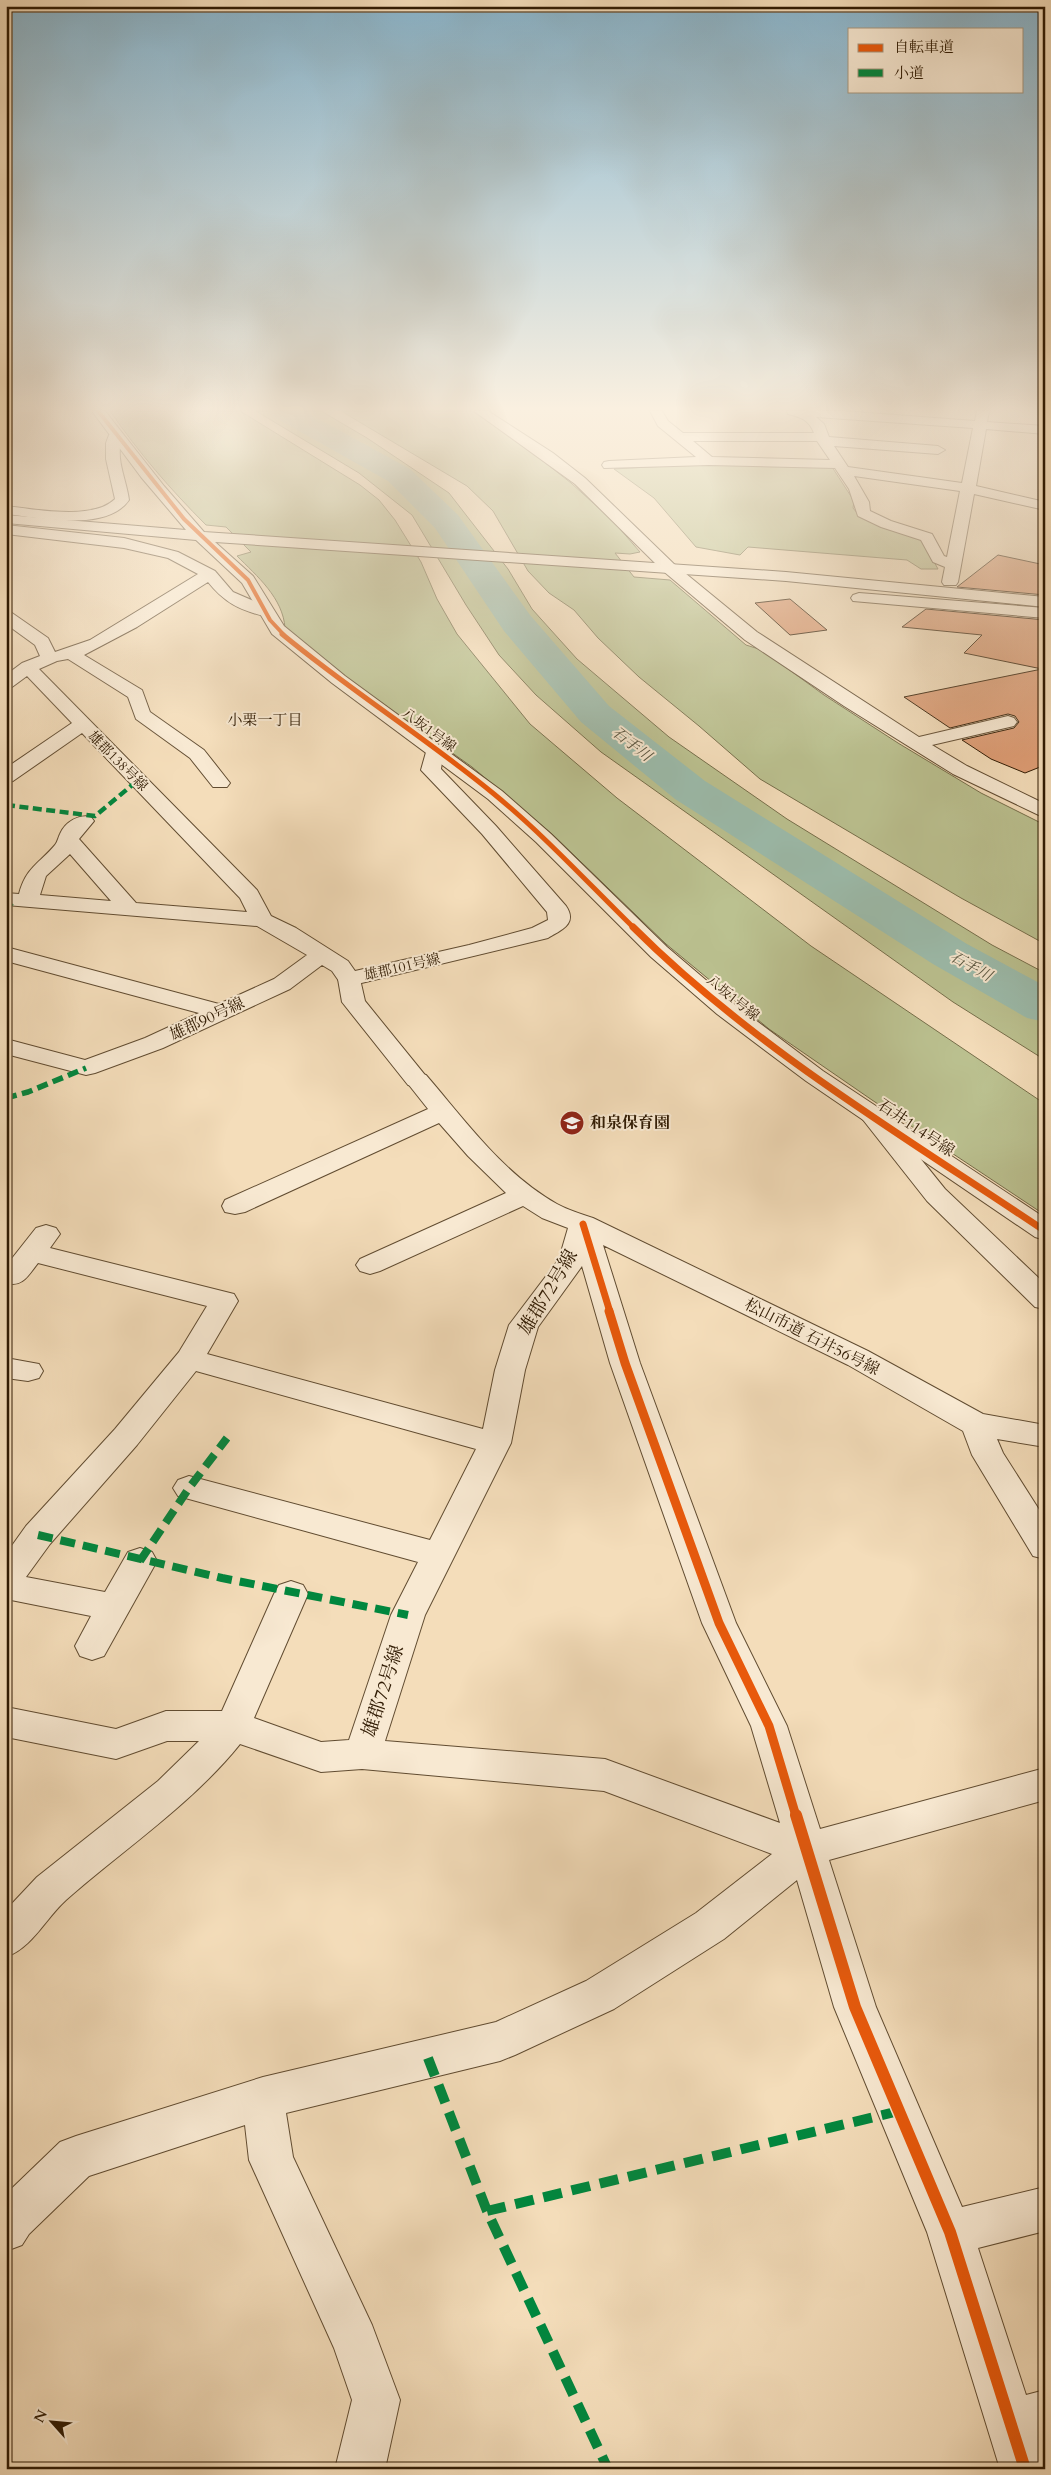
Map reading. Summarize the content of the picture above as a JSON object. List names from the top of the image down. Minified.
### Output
{"streets":{"street":["八坂1号線","雄郡138号線","雄郡101号線","雄郡90号線","石井114号線","雄郡72号線","松山市道 石井56号線"]},"crossings":[["八坂1号線","雄郡101号線"],["八坂1号線","石井114号線"],["雄郡138号線","雄郡101号線"],["雄郡101号線","雄郡90号線"],["雄郡101号線","松山市道 石井56号線"],["雄郡72号線","松山市道 石井56号線"]],"districts":["小栗一丁目"],"water":["石手川"],"places":{"school or university":["和泉保育園"]},"legend":["自転車道","小道"],"north":"top left"}
